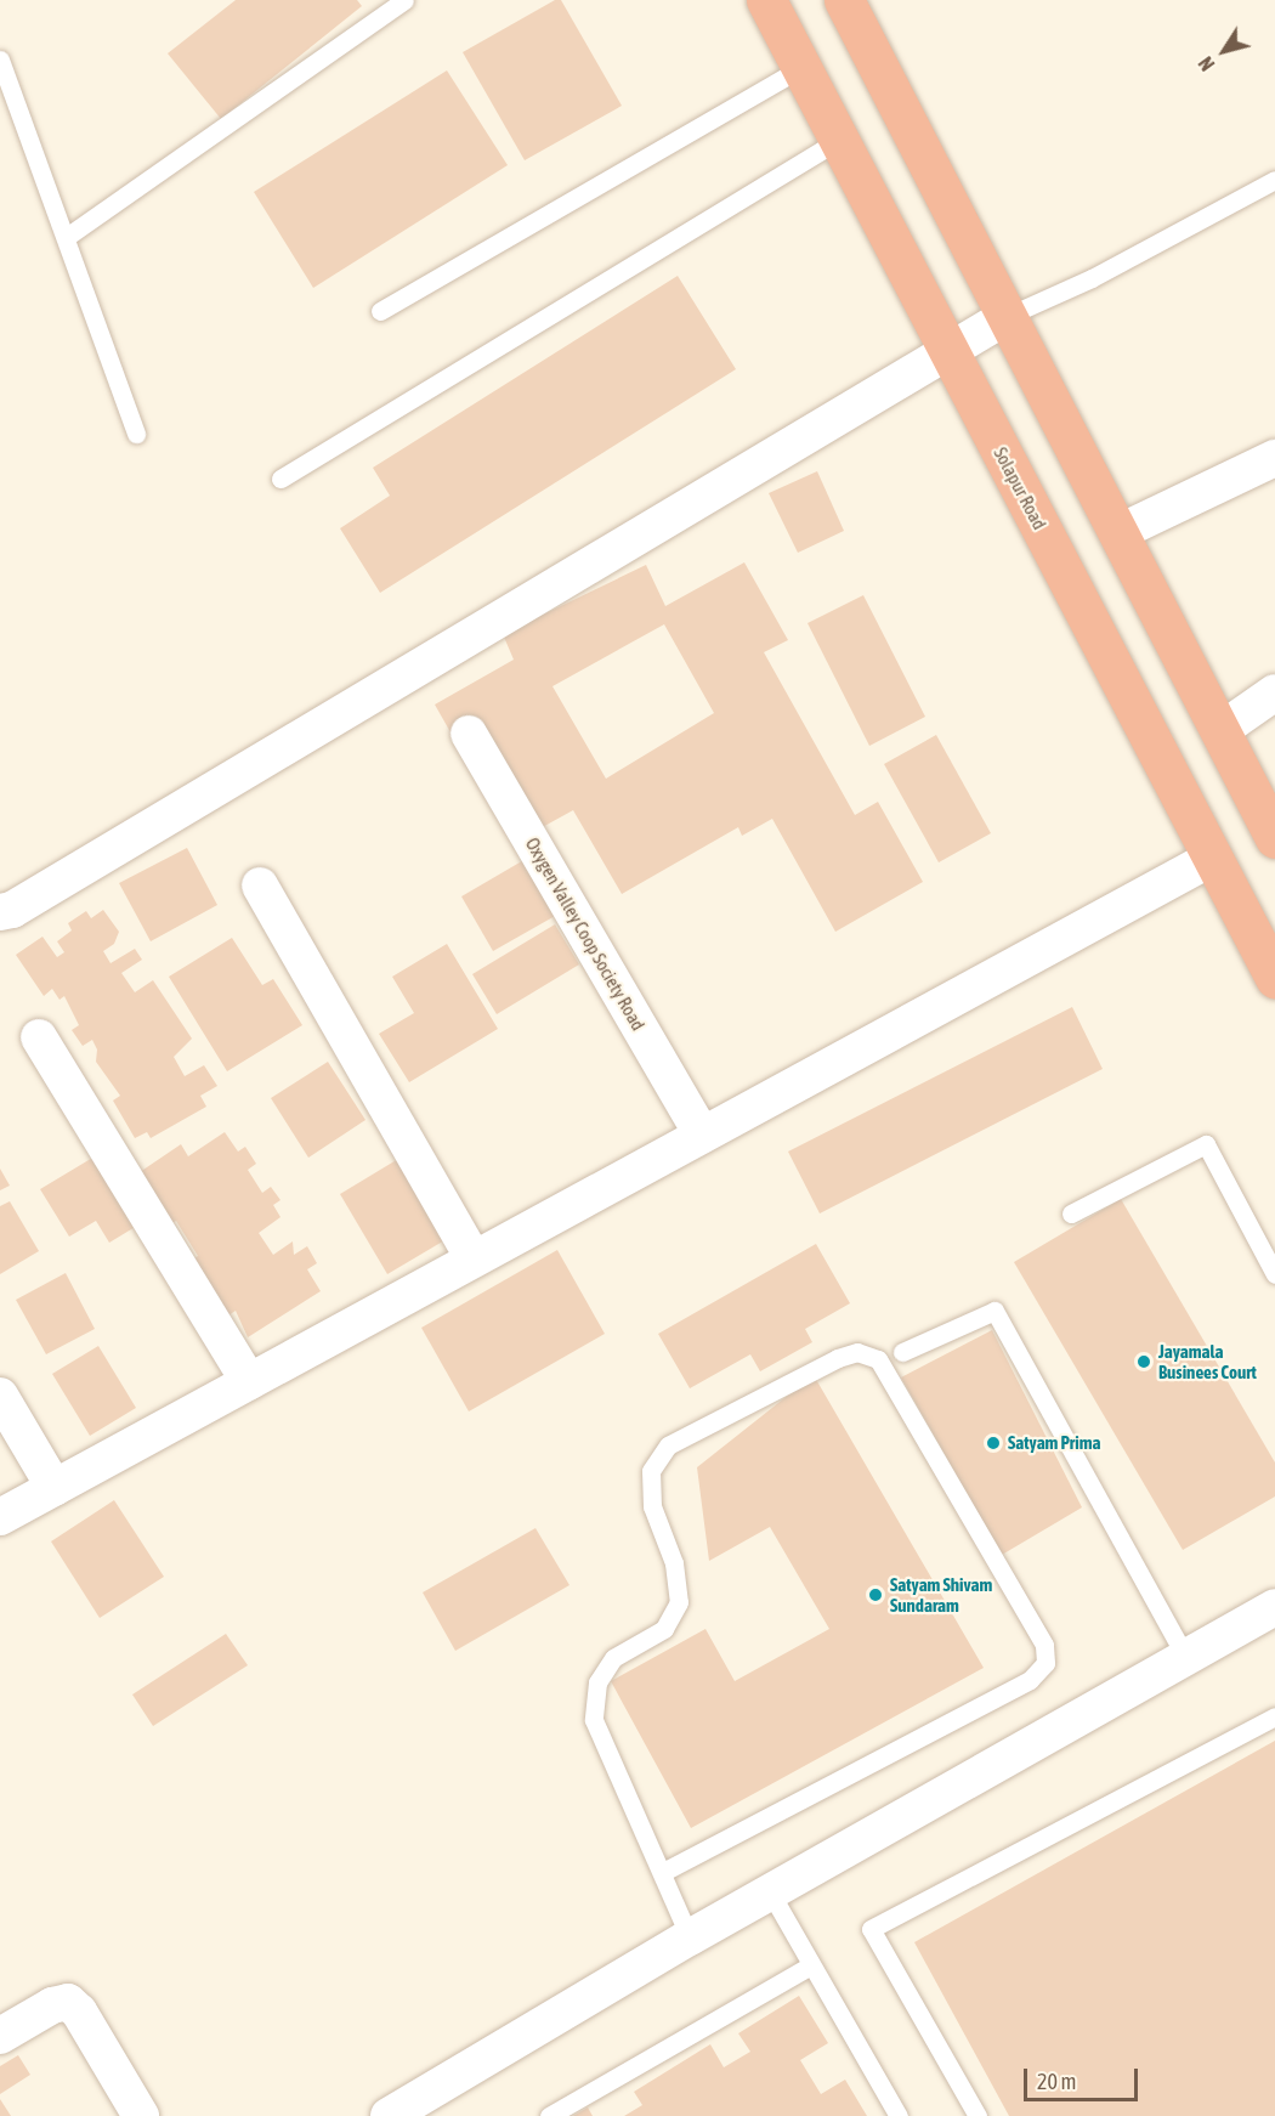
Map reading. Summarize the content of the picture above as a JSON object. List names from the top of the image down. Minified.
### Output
{"streets":{"highway":["Solapur Road"],"street":["Oxygen Valley Coop Society Road"]},"places":["Jayamala Businees Court","Satyam Prima","Satyam Shivam Sundaram"],"scale_bar":"20 m","north":"bottom left"}
